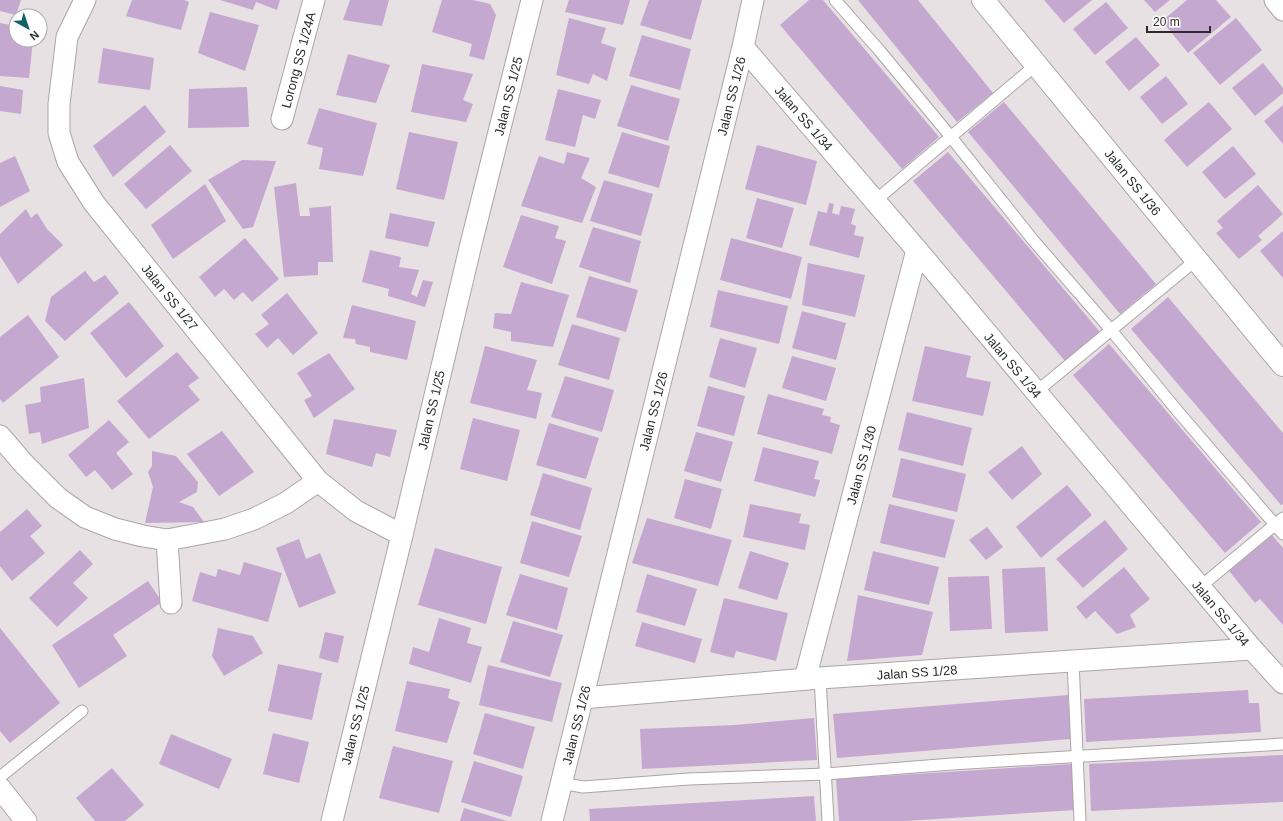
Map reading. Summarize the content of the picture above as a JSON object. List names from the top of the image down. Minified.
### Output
{"streets":{"street":["Lorong SS 1/24A","Jalan SS 1/25","Jalan SS 1/26","Jalan SS 1/34","Jalan SS 1/36","Jalan SS 1/27","Jalan SS 1/30","Jalan SS 1/28"]},"crossings":[["Jalan SS 1/25","Jalan SS 1/27"],["Jalan SS 1/26","Jalan SS 1/34"],["Jalan SS 1/26","Jalan SS 1/28"],["Jalan SS 1/34","Jalan SS 1/30"],["Jalan SS 1/34","Jalan SS 1/28"],["Jalan SS 1/30","Jalan SS 1/28"]],"scale_bar":"20 m","north":"bottom right"}
